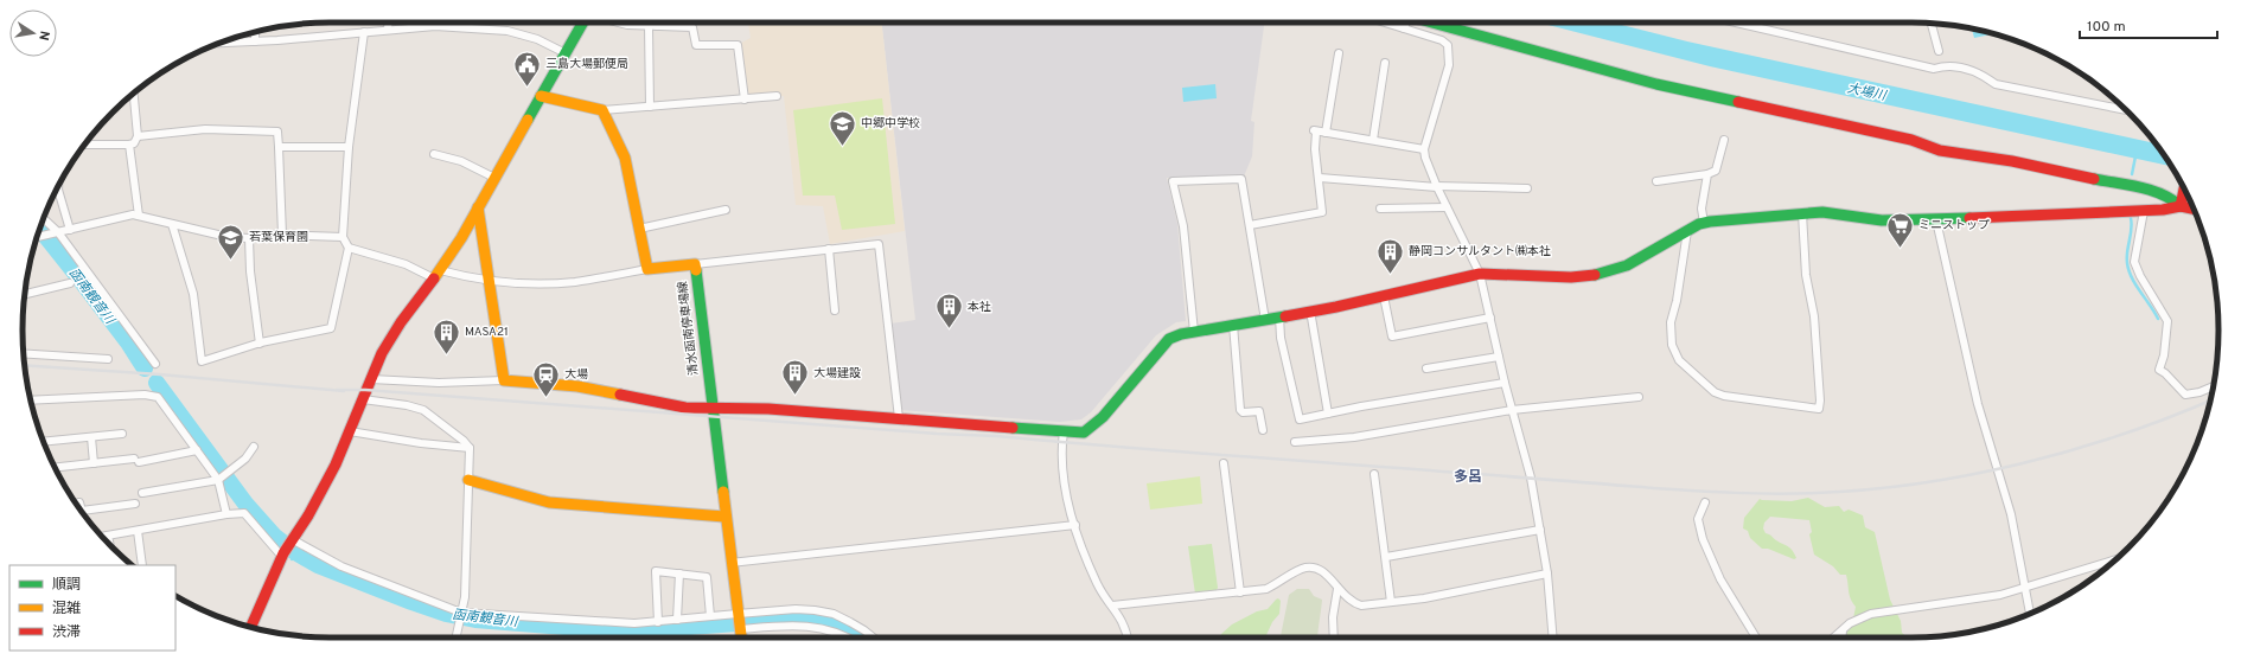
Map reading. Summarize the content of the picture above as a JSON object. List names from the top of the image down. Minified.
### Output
{"streets":{"street":["清水函南停車場線"]},"districts":["多呂"],"water":["大場川","函南観音川"],"places":{"public building":["三島大場郵便局"],"school or university":["中郷中学校","若葉保育園"],"supermarket":["ミニストップ"],"building":["静岡コンサルタント㈱本社","本社","MASA21","大場建設"],"station":["大場"]},"legend":["順調","混雑","渋滞"],"scale_bar":"100 m","north":"right"}
